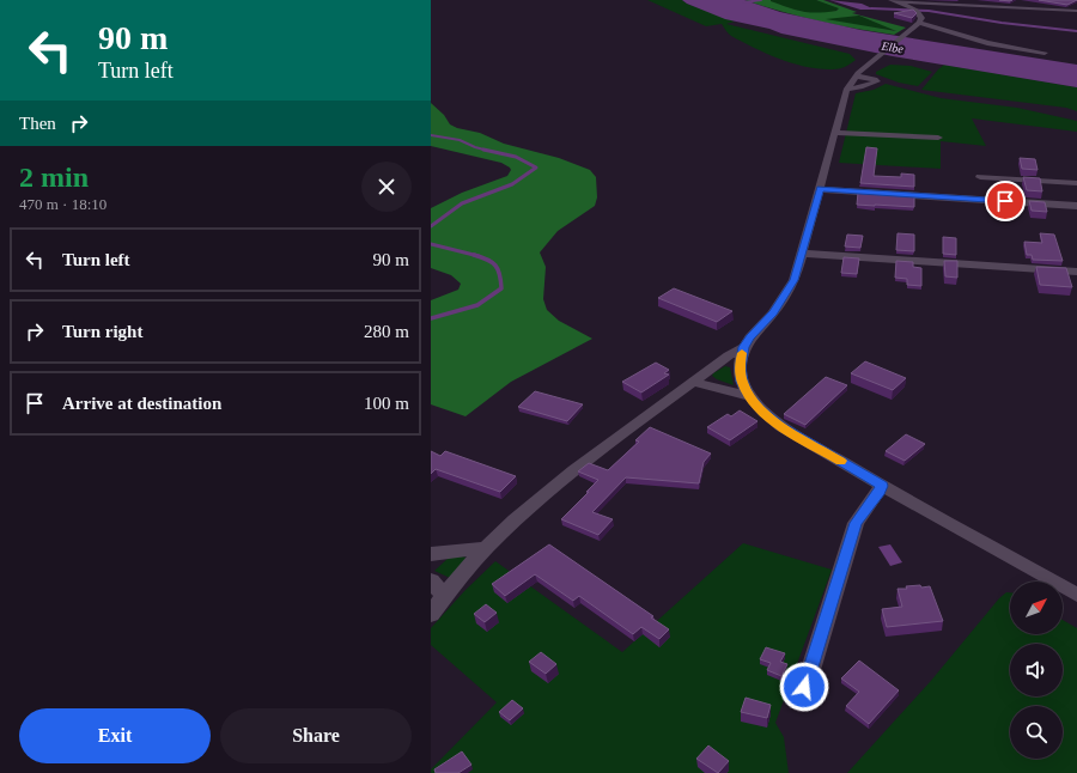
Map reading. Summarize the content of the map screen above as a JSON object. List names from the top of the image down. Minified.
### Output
{"water":["Elbe"],"north":"top right","page":{"turn":["90 m","Turn left"],"then":"Then","heading":["2 min","470 m · 18:10"],"list":[{"name":"Turn left","value":"90 m"},{"name":"Turn right","value":"280 m"},{"name":"Arrive at destination","value":"100 m"}],"buttons":["Exit","Share"]}}
